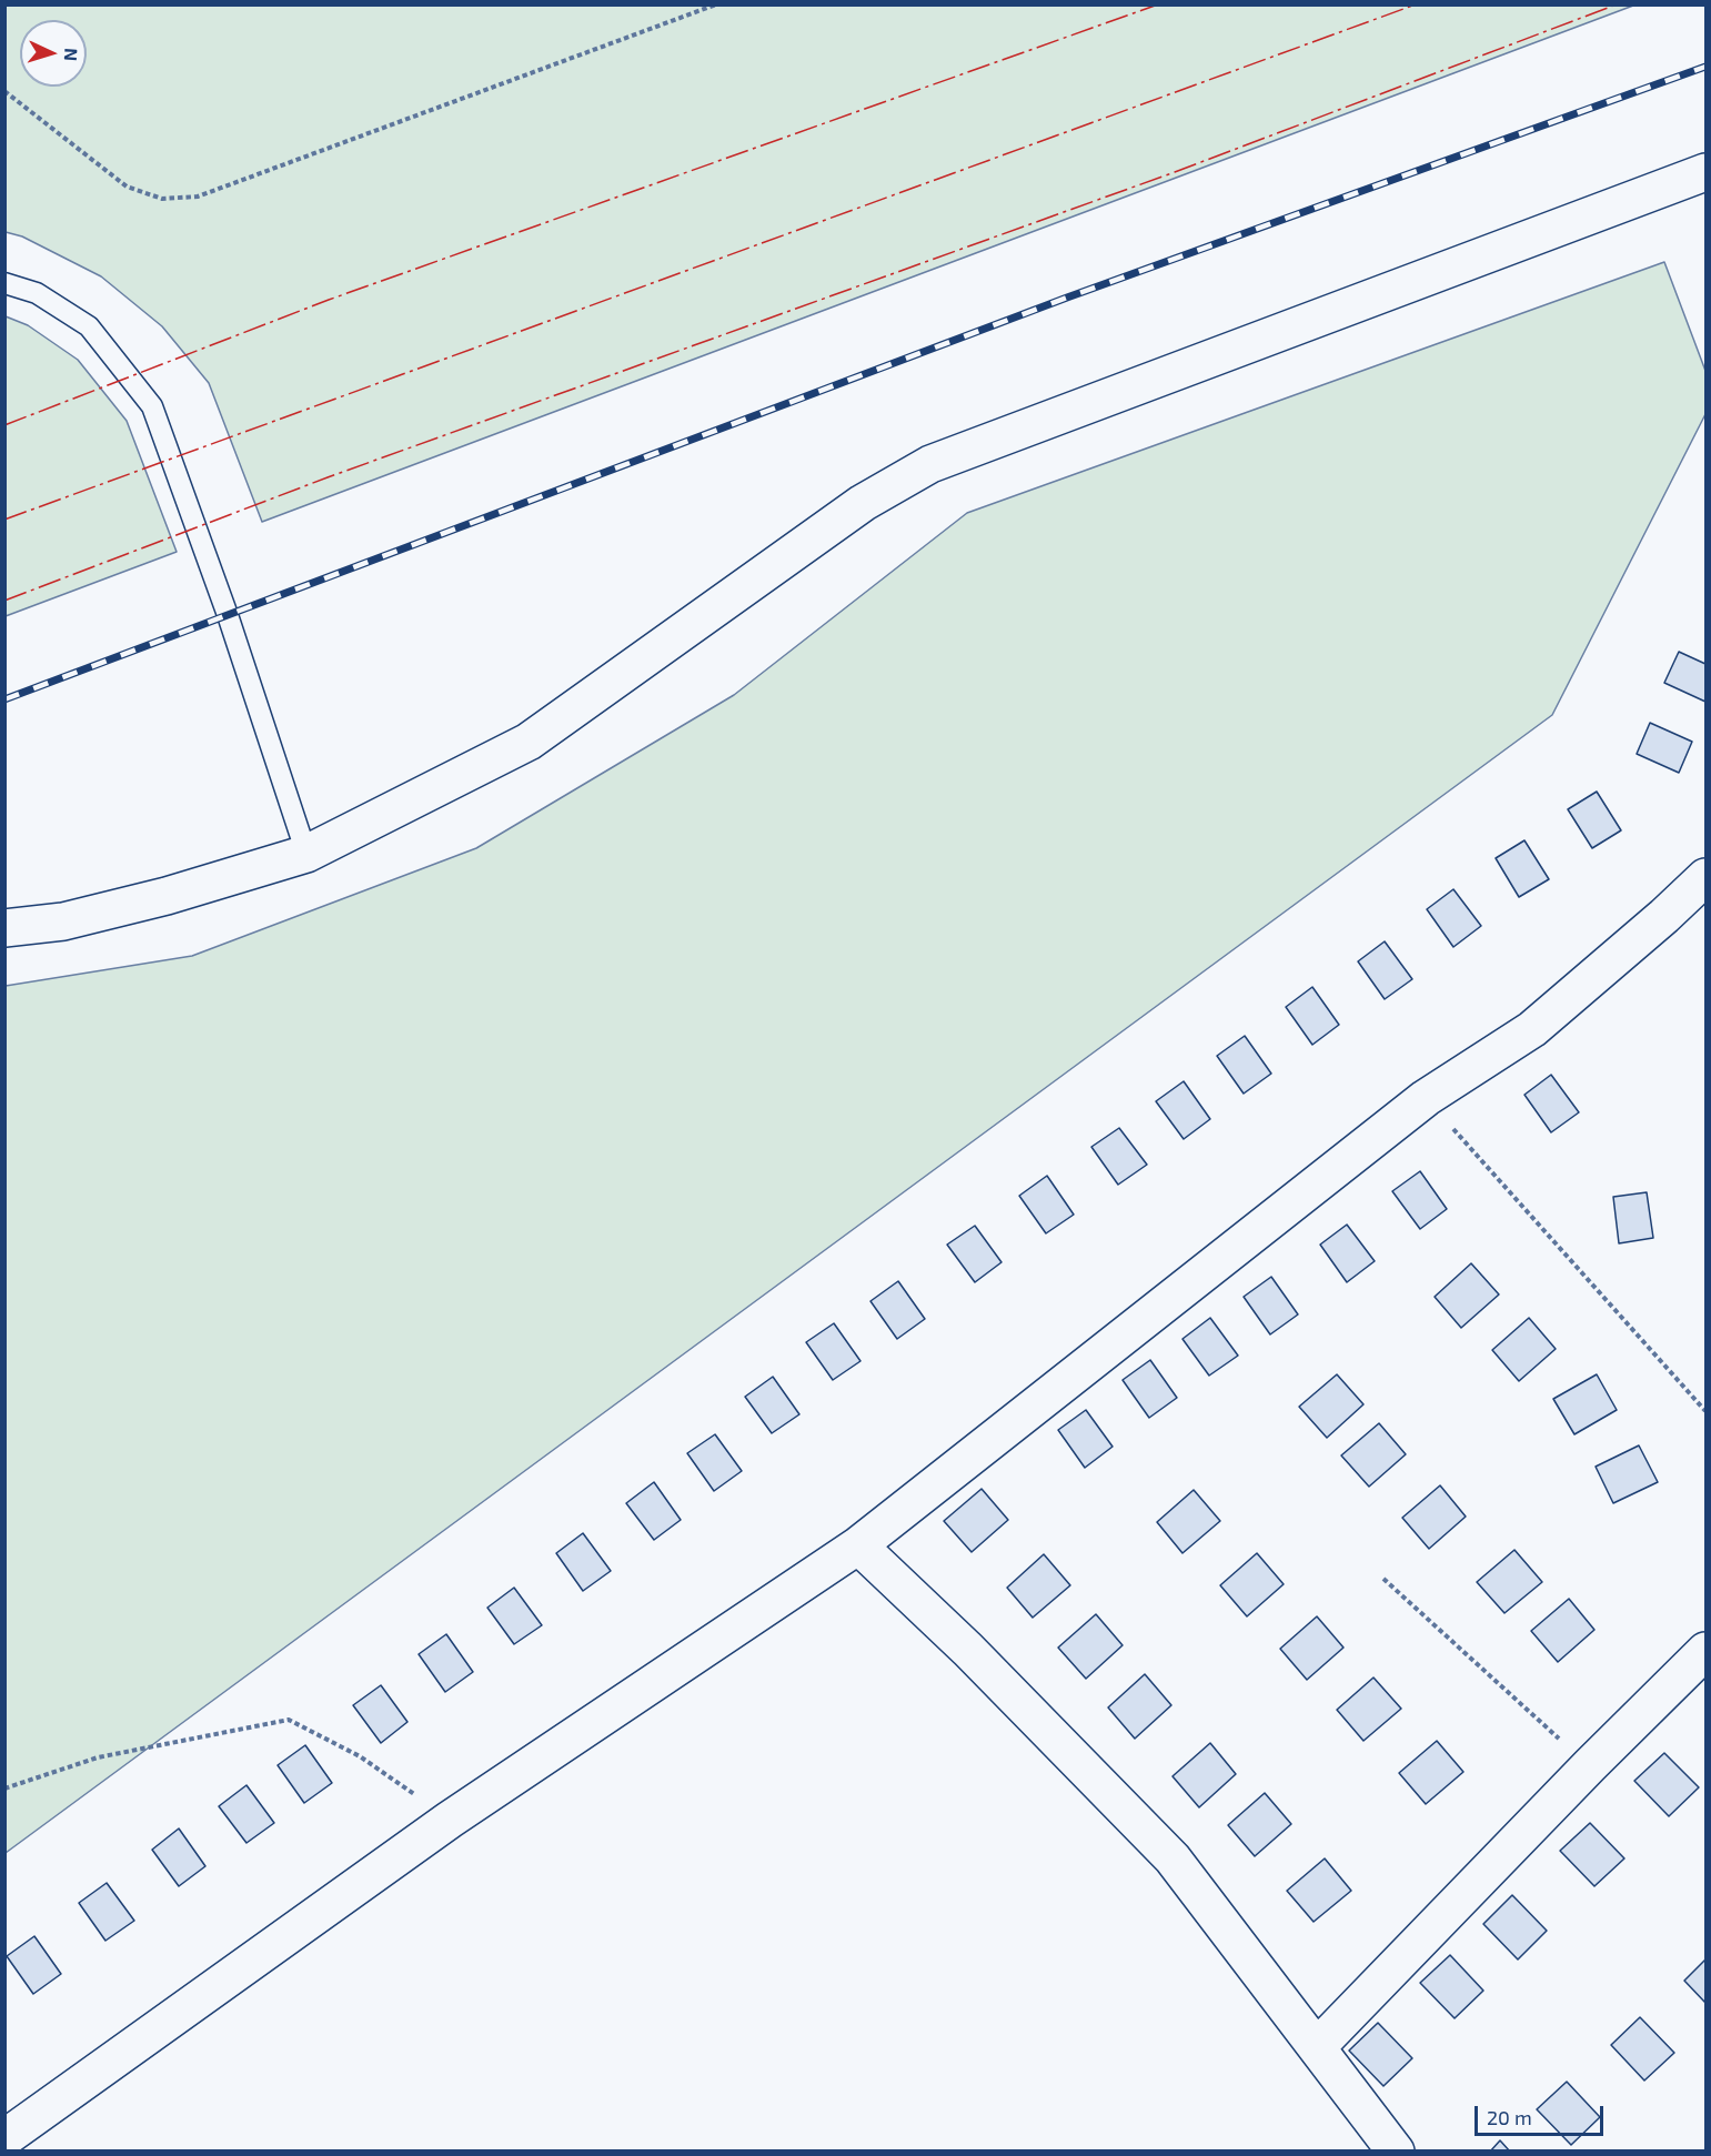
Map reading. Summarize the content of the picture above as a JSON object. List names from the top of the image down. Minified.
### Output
{"scale_bar":"20 m","north":"right"}
